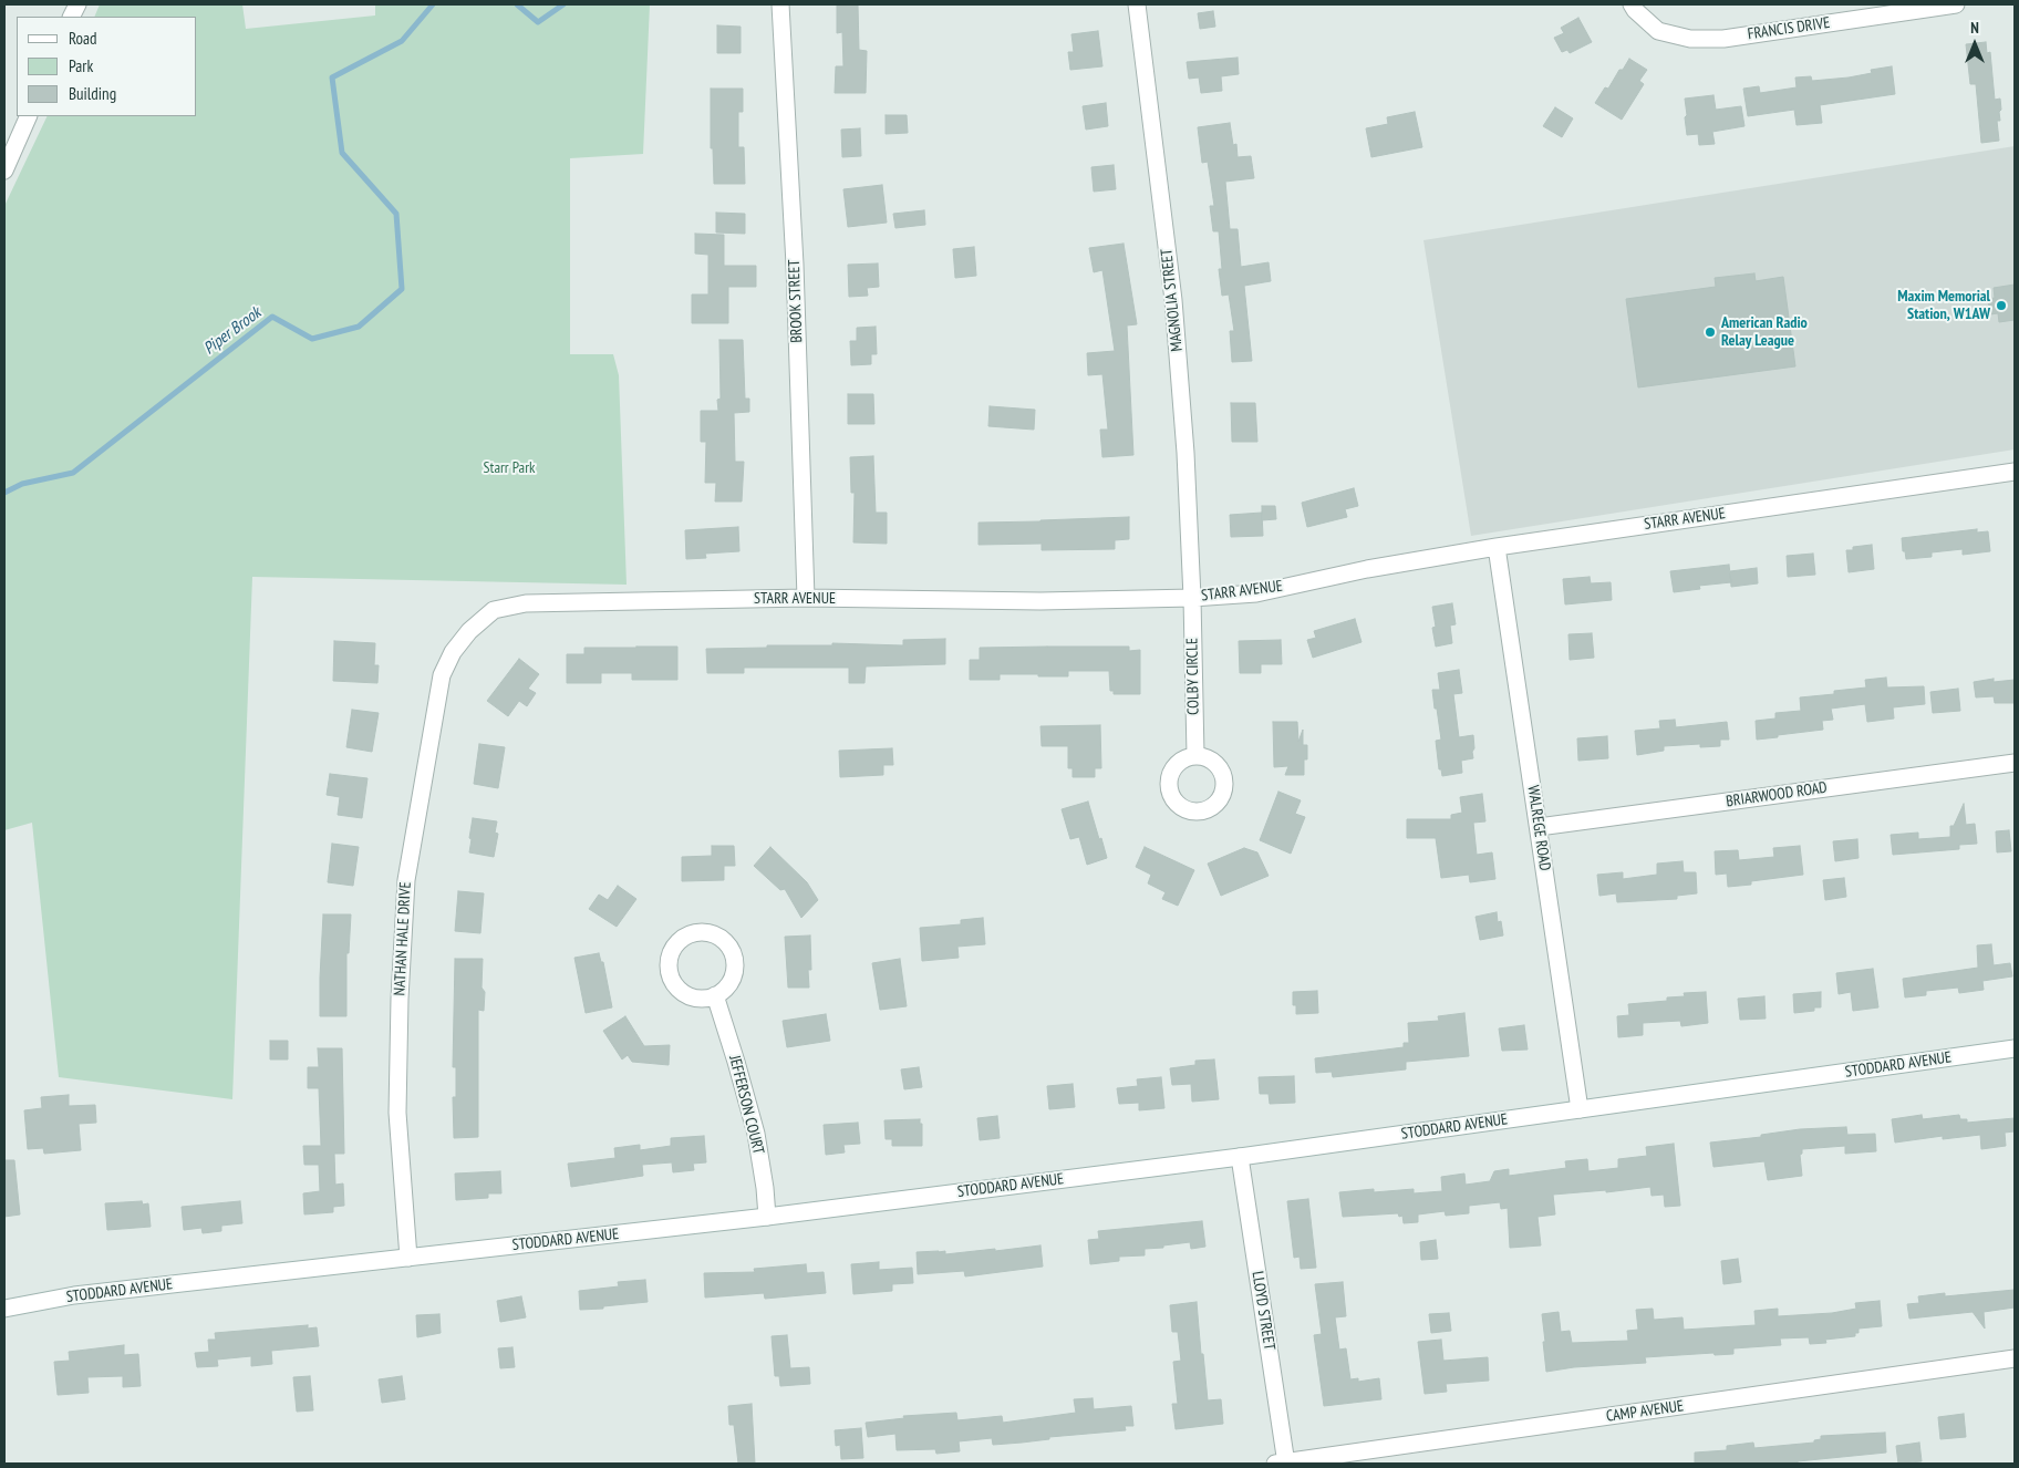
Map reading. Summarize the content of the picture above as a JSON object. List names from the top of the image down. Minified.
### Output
{"streets":{"street":["FRANCIS DRIVE","MAGNOLIA STREET","BROOK STREET","STARR AVENUE","COLBY CIRCLE","BRIARWOOD ROAD","WALREGE ROAD","NATHAN HALE DRIVE","STODDARD AVENUE","JEFFERSON COURT","LLOYD STREET","CAMP AVENUE"]},"crossings":[["MAGNOLIA STREET","STARR AVENUE"],["MAGNOLIA STREET","COLBY CIRCLE"],["BROOK STREET","STARR AVENUE"],["STARR AVENUE","COLBY CIRCLE"],["STARR AVENUE","WALREGE ROAD"],["STARR AVENUE","NATHAN HALE DRIVE"],["BRIARWOOD ROAD","WALREGE ROAD"],["WALREGE ROAD","STODDARD AVENUE"],["NATHAN HALE DRIVE","STODDARD AVENUE"],["STODDARD AVENUE","JEFFERSON COURT"],["STODDARD AVENUE","LLOYD STREET"],["LLOYD STREET","CAMP AVENUE"]],"water":["Piper Brook"],"parks":["Starr Park"],"places":["Maxim Memorial Station, W1AW","American Radio Relay League"],"legend":["Road","Park","Building"],"north":"top"}
